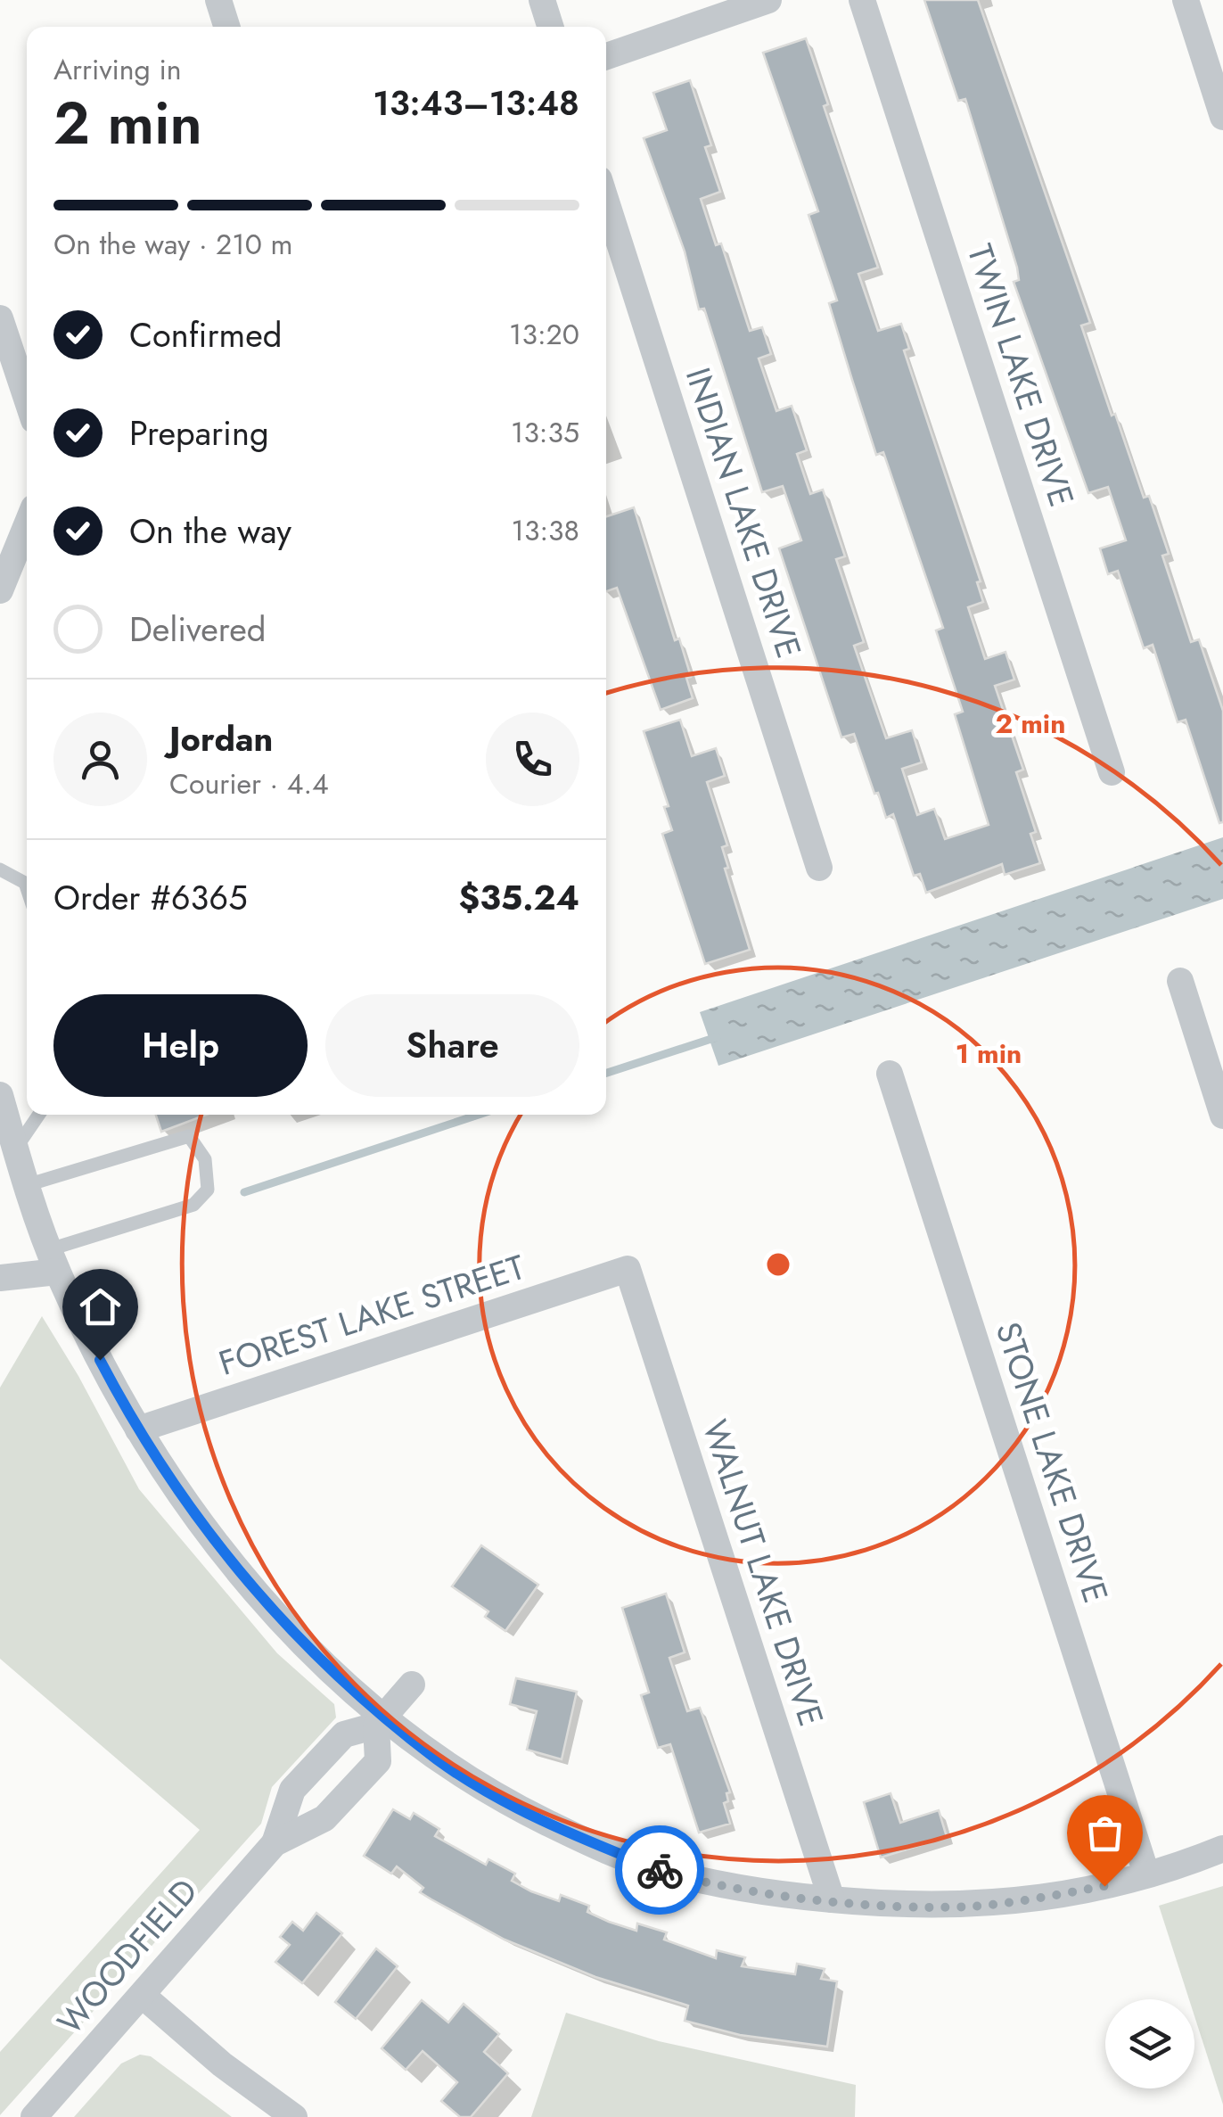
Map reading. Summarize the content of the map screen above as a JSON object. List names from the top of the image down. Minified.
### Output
{"streets":{"street":["TWIN LAKE DRIVE","INDIAN LAKE DRIVE","FOREST LAKE STREET","STONE LAKE DRIVE","WALNUT LAKE DRIVE","WOODFIELD"]},"crossings":[["FOREST LAKE STREET","WALNUT LAKE DRIVE"]],"page":{"heading":["2 min","Arriving in","13:43–13:48"],"panel":["Jordan","Courier · 4.4","Order #6365","$35.24"],"bar":"On the way · 210 m","list":[["Confirmed","13:20"],["Preparing","13:35"],["On the way","13:38"],"Delivered"],"buttons":["Help","Share"]},"rings":["2 min","1 min"]}
